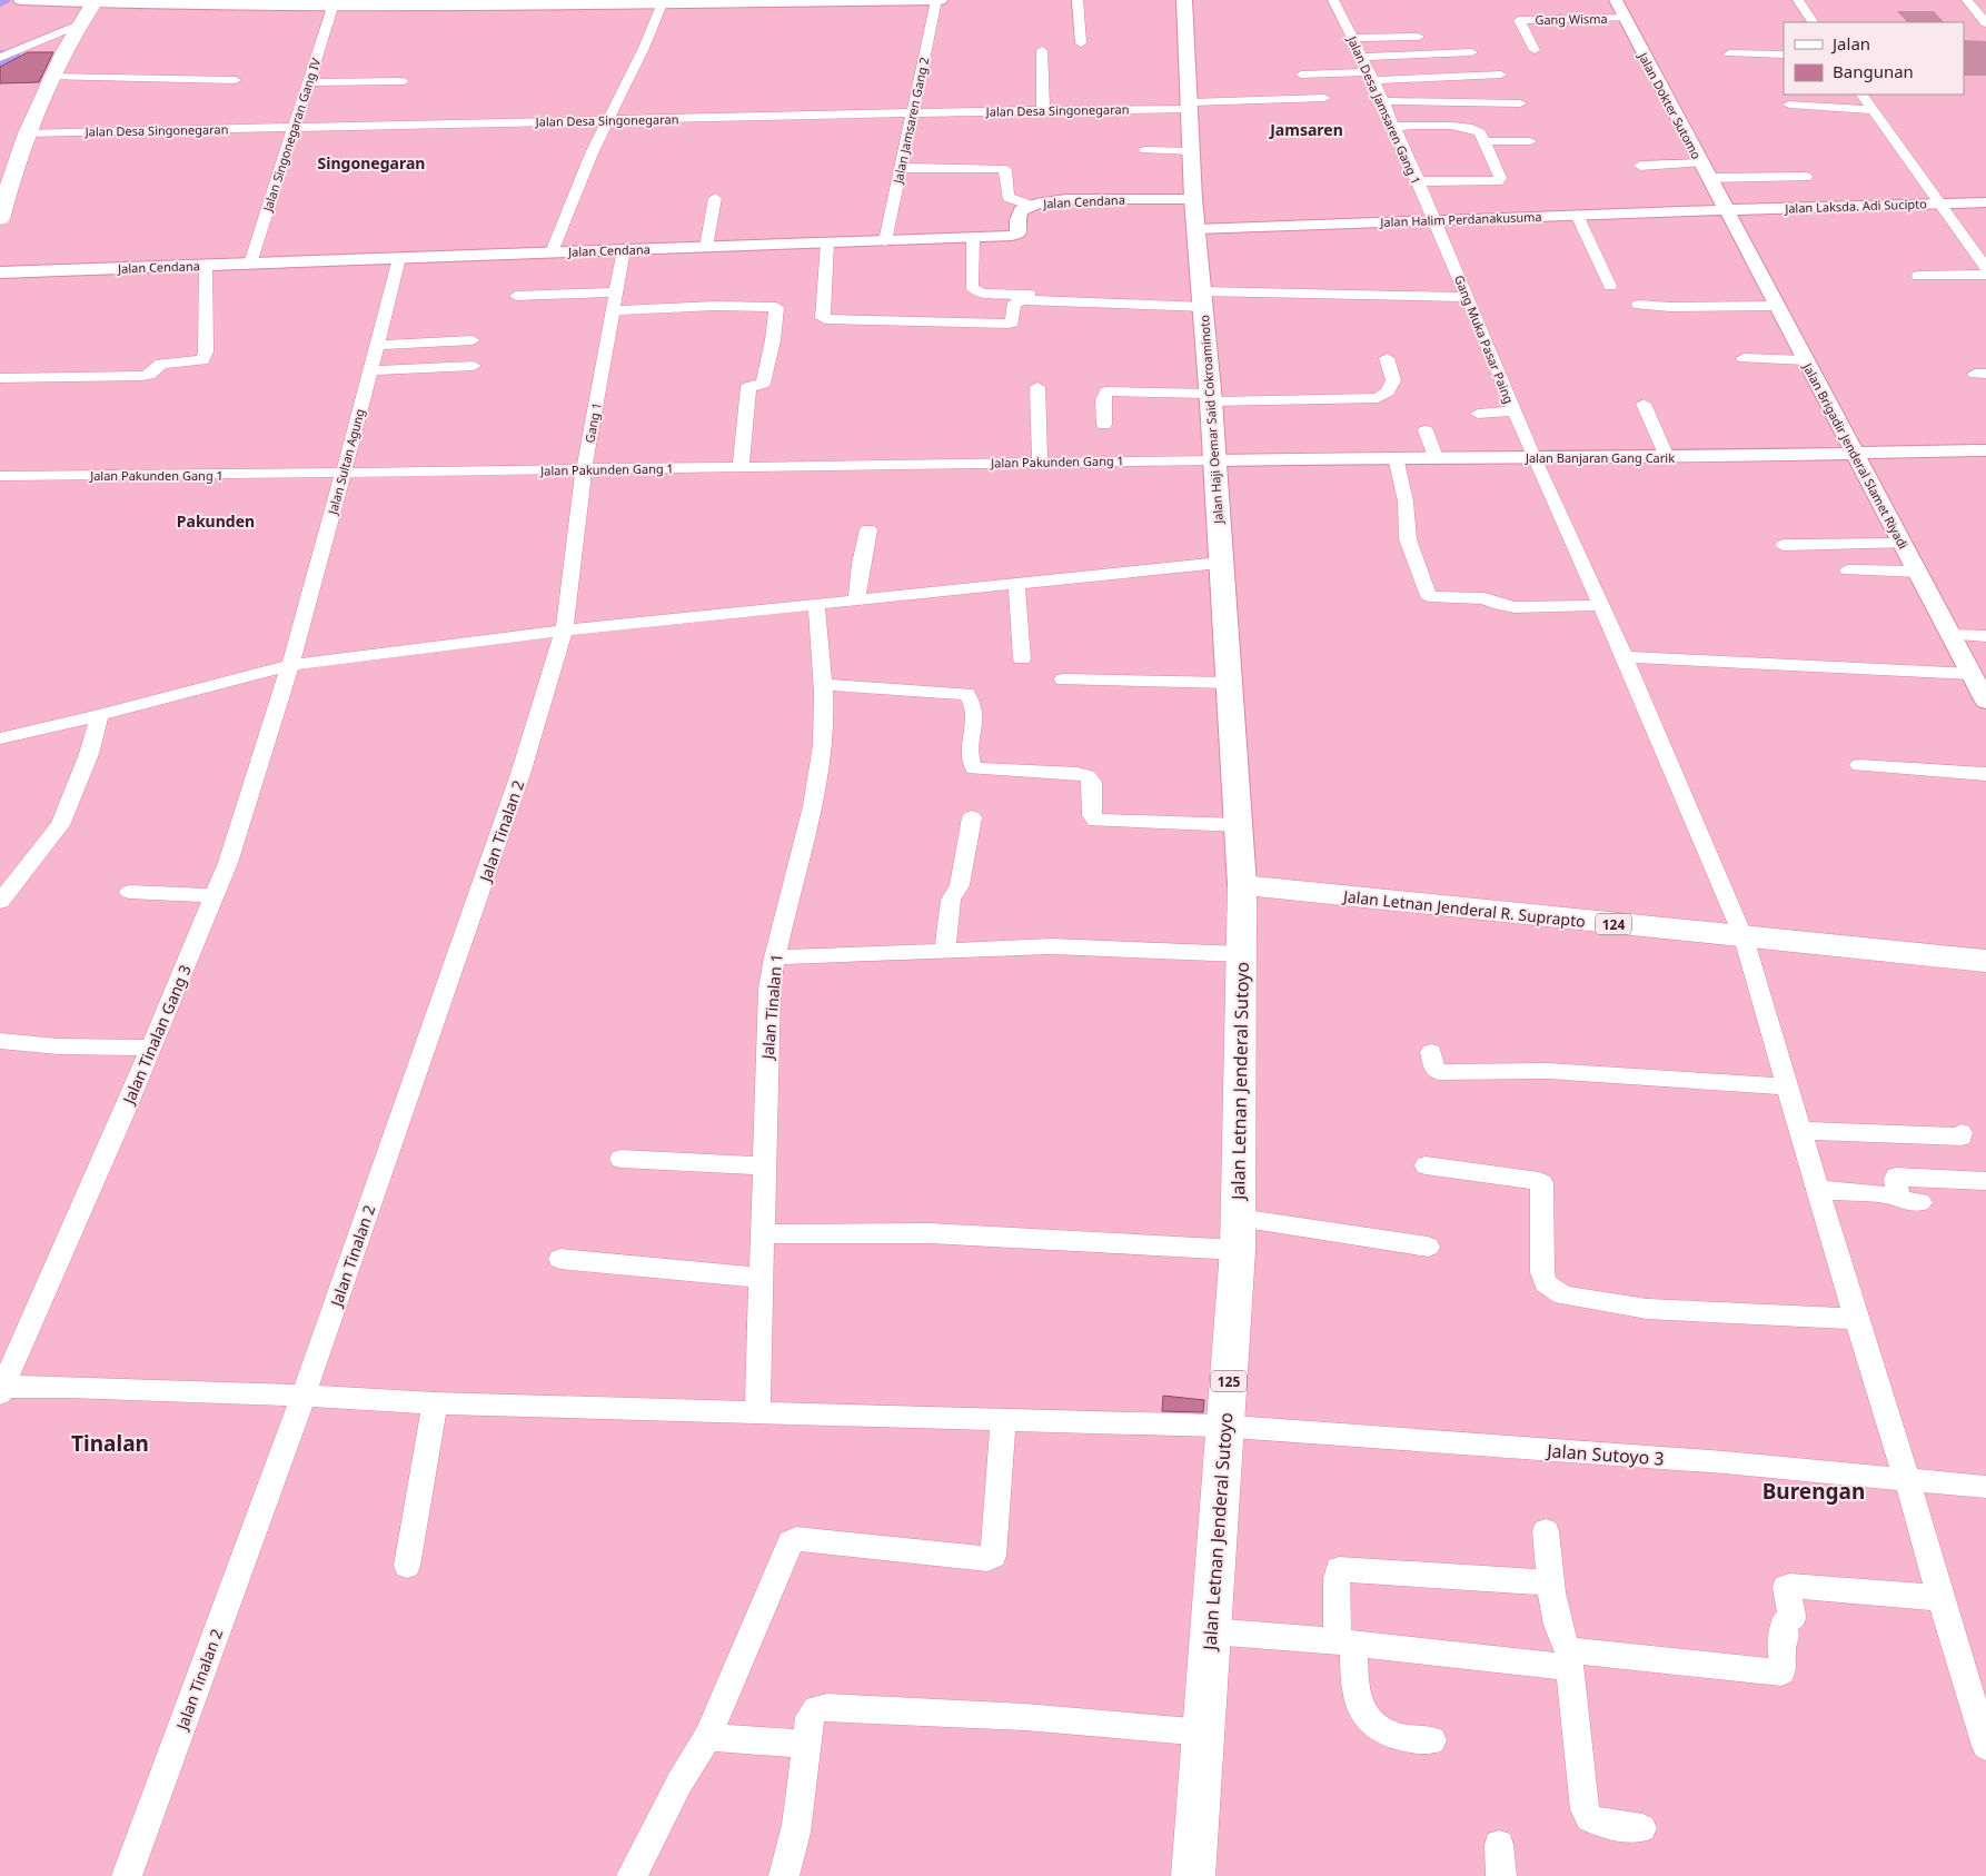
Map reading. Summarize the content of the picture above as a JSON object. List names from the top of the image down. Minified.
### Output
{"streets":{"main road":["Jalan Haji Oemar Said Cokroaminoto","Jalan Letnan Jenderal R. Suprapto","124","Jalan Letnan Jenderal Sutoyo","125"],"street":["Gang Wisma","Jalan Dokter Sutomo","Jalan Desa Singonegaran","Jalan Desa Jamsaren Gang 1","Jalan Jamsaren Gang 2","Jalan Singonegaran Gang IV","Jalan Cendana","Jalan Laksda. Adi Sucipto","Jalan Halim Perdanakusuma","Gang Muka Pasar Paing","Gang 1","Jalan Brigadir Jenderal Slamet Riyadi","Jalan Banjaran Gang Carik","Jalan Sultan Agung","Jalan Pakunden Gang 1","Jalan Tinalan 2","Jalan Tinalan 1","Jalan Tinalan Gang 3","Jalan Sutoyo 3"]},"crossings":[["Gang Wisma","Jalan Dokter Sutomo"],["Jalan Dokter Sutomo","Jalan Laksda. Adi Sucipto"],["Jalan Dokter Sutomo","Jalan Halim Perdanakusuma"],["Jalan Dokter Sutomo","Jalan Brigadir Jenderal Slamet Riyadi"],["Jalan Desa Singonegaran","Jalan Jamsaren Gang 2"],["Jalan Desa Singonegaran","Jalan Singonegaran Gang IV"],["Jalan Desa Singonegaran","Jalan Haji Oemar Said Cokroaminoto"],["Jalan Desa Jamsaren Gang 1","Jalan Halim Perdanakusuma"],["Jalan Desa Jamsaren Gang 1","Gang Muka Pasar Paing"],["Jalan Jamsaren Gang 2","Jalan Cendana"],["Jalan Singonegaran Gang IV","Jalan Cendana"],["Jalan Cendana","Jalan Haji Oemar Said Cokroaminoto"],["Jalan Cendana","Gang 1"],["Jalan Cendana","Jalan Sultan Agung"],["Jalan Laksda. Adi Sucipto","Jalan Halim Perdanakusuma"],["Jalan Laksda. Adi Sucipto","Jalan Brigadir Jenderal Slamet Riyadi"],["Jalan Halim Perdanakusuma","Gang Muka Pasar Paing"],["Jalan Halim Perdanakusuma","Jalan Haji Oemar Said Cokroaminoto"],["Jalan Halim Perdanakusuma","Jalan Brigadir Jenderal Slamet Riyadi"],["Gang Muka Pasar Paing","Jalan Banjaran Gang Carik"],["Gang Muka Pasar Paing","Jalan Letnan Jenderal R. Suprapto"],["Gang Muka Pasar Paing","Jalan Sutoyo 3"],["Jalan Haji Oemar Said Cokroaminoto","Jalan Banjaran Gang Carik"],["Jalan Haji Oemar Said Cokroaminoto","Jalan Pakunden Gang 1"],["Jalan Haji Oemar Said Cokroaminoto","Jalan Letnan Jenderal R. Suprapto"],["Jalan Haji Oemar Said Cokroaminoto","Jalan Letnan Jenderal Sutoyo"],["Gang 1","Jalan Pakunden Gang 1"],["Gang 1","Jalan Tinalan 2"],["Jalan Brigadir Jenderal Slamet Riyadi","Jalan Banjaran Gang Carik"],["Jalan Banjaran Gang Carik","Jalan Pakunden Gang 1"],["Jalan Sultan Agung","Jalan Pakunden Gang 1"],["Jalan Sultan Agung","Jalan Tinalan Gang 3"],["Jalan Tinalan 2","Jalan Sutoyo 3"],["Jalan Letnan Jenderal R. Suprapto","Jalan Letnan Jenderal Sutoyo"],["Jalan Tinalan 1","Jalan Sutoyo 3"],["Jalan Tinalan Gang 3","Jalan Sutoyo 3"],["Jalan Letnan Jenderal Sutoyo","Jalan Sutoyo 3"]],"districts":["Jamsaren","Singonegaran","Pakunden","Tinalan","Burengan"],"legend":["Jalan","Bangunan"]}
